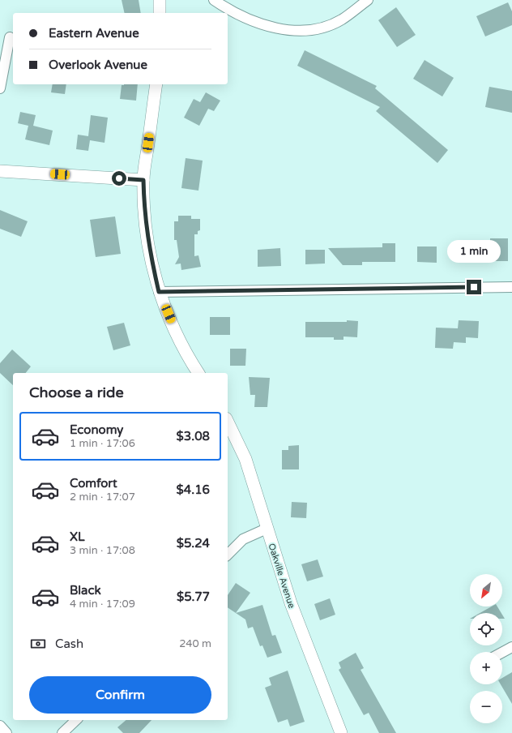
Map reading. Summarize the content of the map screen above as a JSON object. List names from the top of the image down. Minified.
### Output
{"streets":{"street":["Oakville Avenue"]},"north":"bottom left","page":{"banner":["Eastern Avenue","Overlook Avenue"],"bubble":"1 min","heading":"Choose a ride","list":[{"name":"Economy","note":"1 min · 17:06","value":"$3.08"},{"name":"Comfort","note":"2 min · 17:07","value":"$4.16"},{"name":"XL","note":"3 min · 17:08","value":"$5.24"},{"name":"Black","note":"4 min · 17:09","value":"$5.77"}],"map_buttons":["+","−"],"pay":["Cash","240 m"],"buttons":"Confirm"}}
